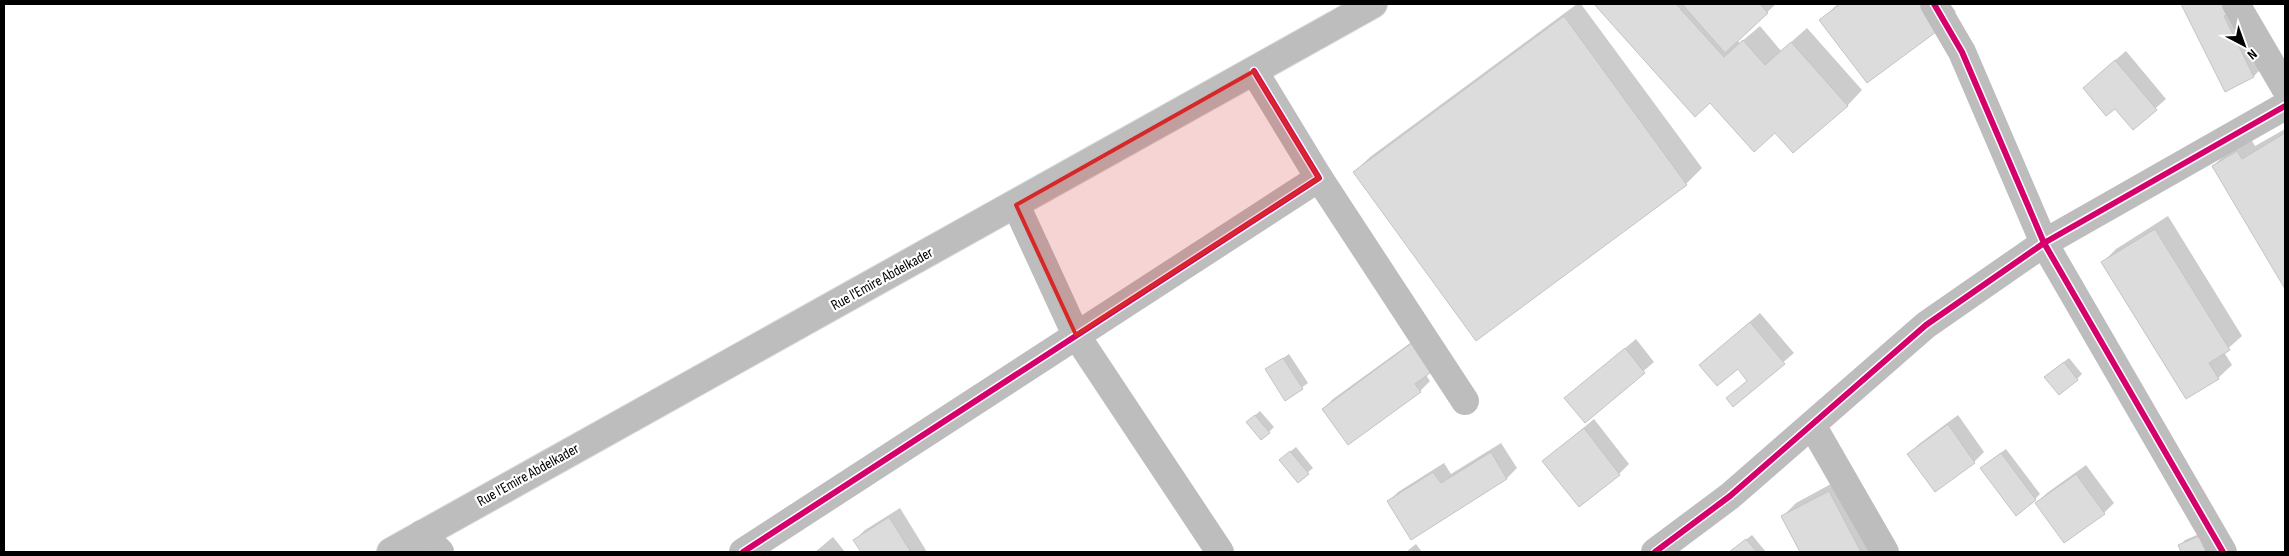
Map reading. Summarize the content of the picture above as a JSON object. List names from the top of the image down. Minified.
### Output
{"streets":{"street":["Rue l'Emire Abdelkader"]},"north":"bottom right"}
